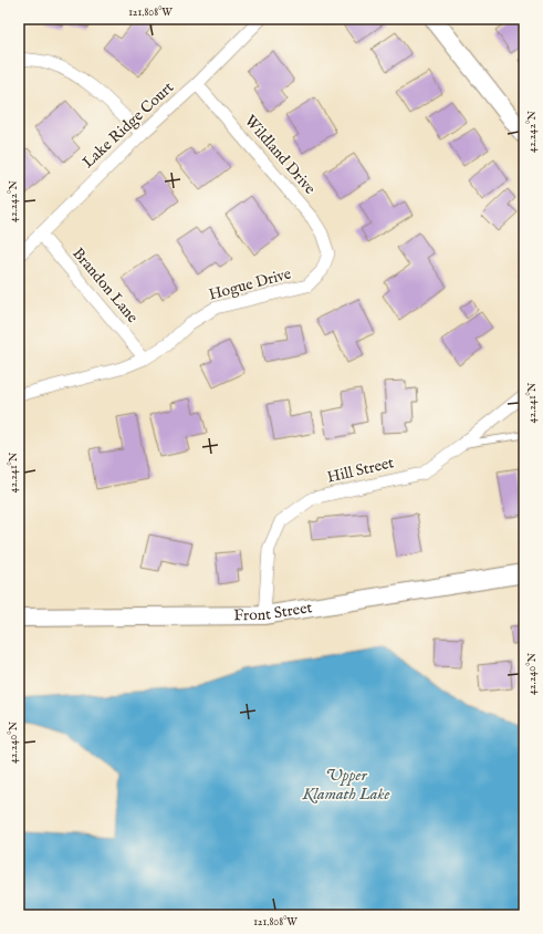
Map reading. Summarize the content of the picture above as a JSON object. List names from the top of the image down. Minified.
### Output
{"streets":{"street":["Lake Ridge Court","Wildland Drive","Hogue Drive","Brandon Lane","Hill Street","Front Street"]},"crossings":[["Lake Ridge Court","Wildland Drive"],["Lake Ridge Court","Brandon Lane"],["Wildland Drive","Hogue Drive"],["Hogue Drive","Brandon Lane"],["Hill Street","Front Street"]],"water":["Upper Klamath Lake"],"coordinates":["121.808°W","42.242°N","42.241°N","42.240°N"]}
